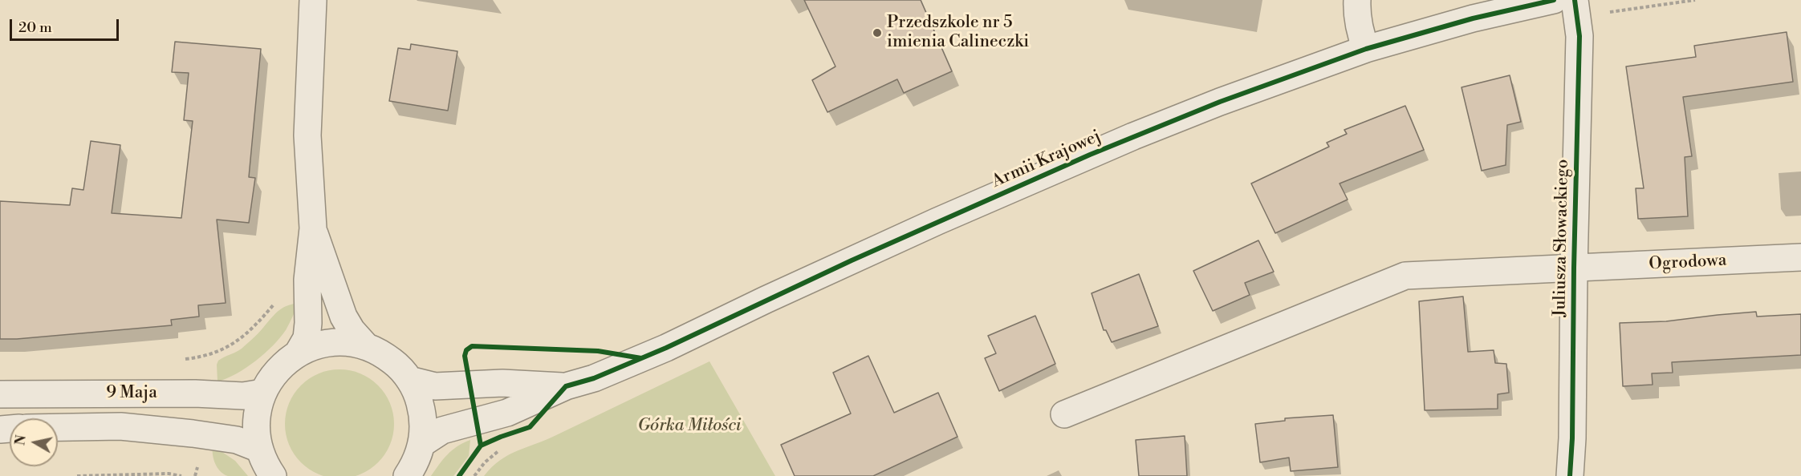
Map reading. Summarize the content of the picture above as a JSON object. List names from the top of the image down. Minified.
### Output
{"streets":{"street":["Armii Krajowej","Juliusza Słowackiego","Ogrodowa","9 Maja"]},"crossings":[["Juliusza Słowackiego","Ogrodowa"]],"parks":["Górka Miłości"],"places":["Przedszkole nr 5 imienia Calineczki"],"scale_bar":"20 m","north":"left"}
